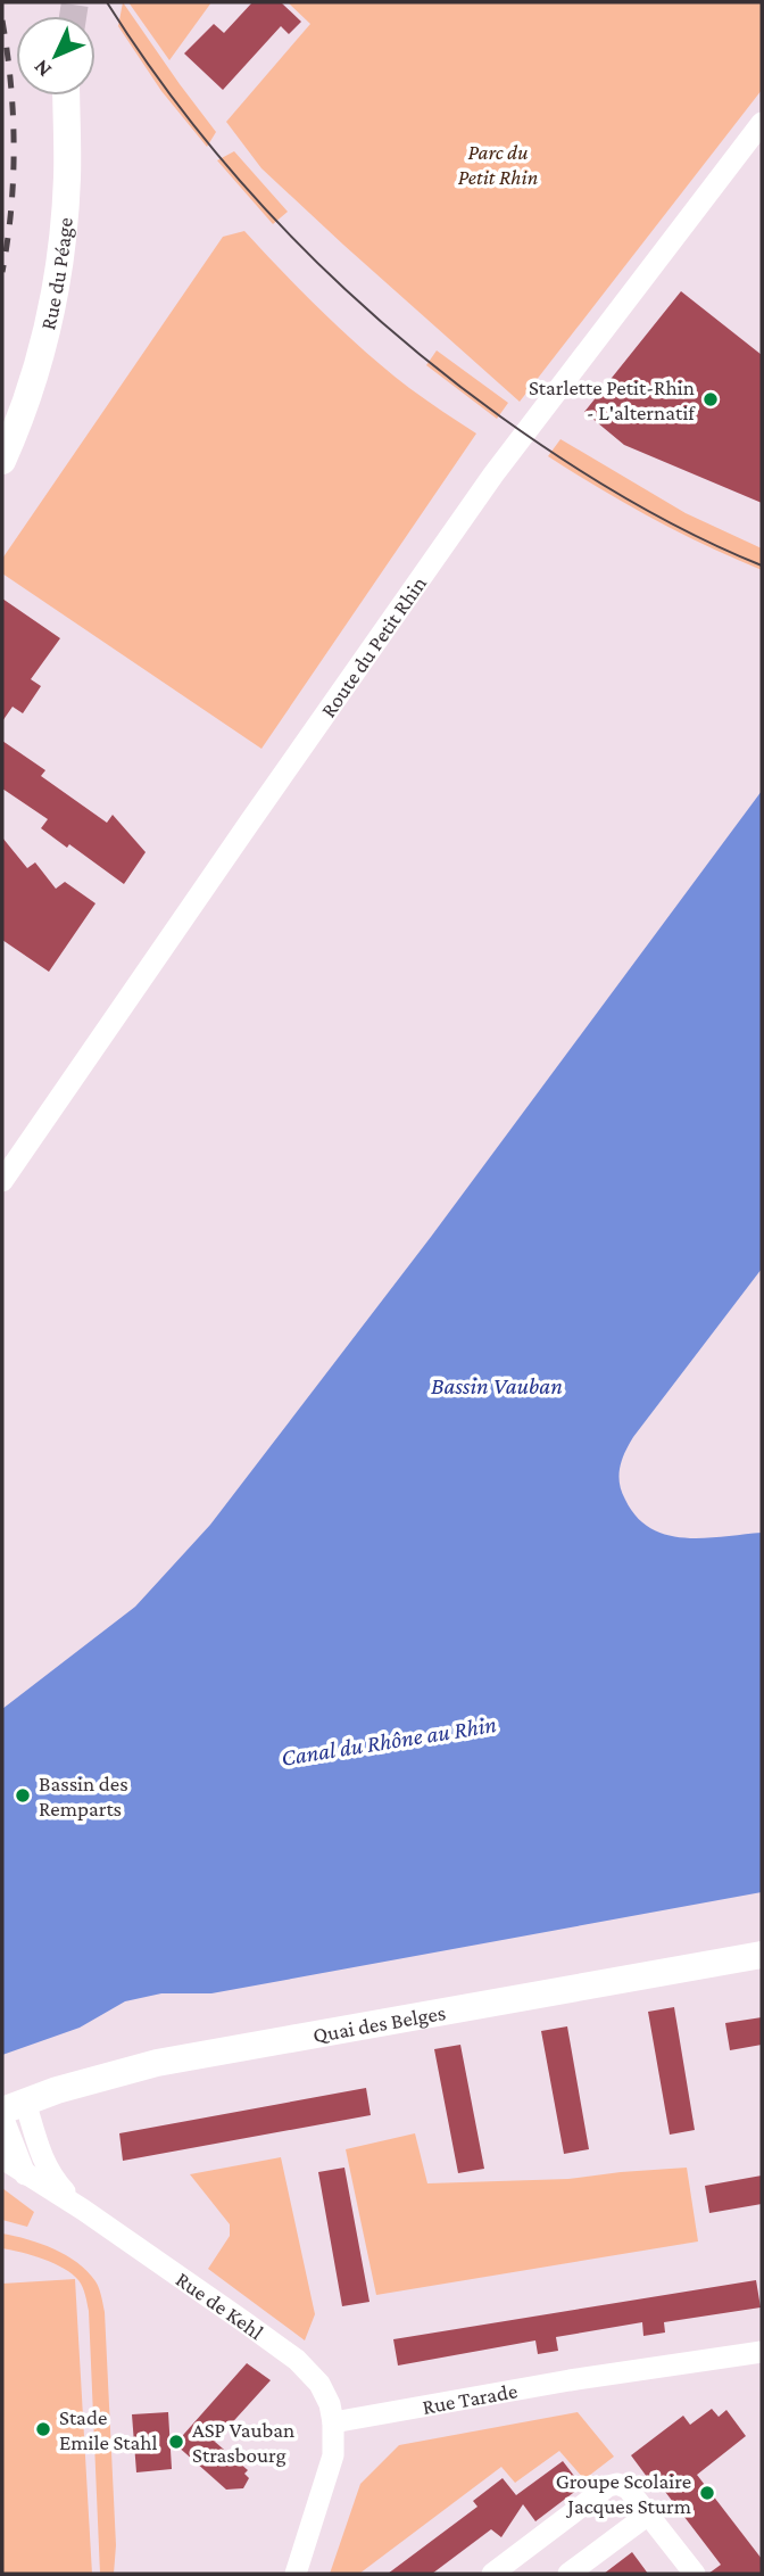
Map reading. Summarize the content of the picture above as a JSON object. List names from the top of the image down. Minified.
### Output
{"streets":{"main road":["Rue du Péage","Quai des Belges"],"street":["Route du Petit Rhin","Rue de Kehl","Rue Tarade"]},"crossings":[["Quai des Belges","Rue de Kehl"],["Rue de Kehl","Rue Tarade"]],"water":["Bassin Vauban","Canal du Rhône au Rhin"],"parks":["Parc du Petit Rhin"],"places":["Starlette Petit-Rhin - L'alternatif","Bassin des Remparts","Stade Emile Stahl","ASP Vauban Strasbourg","Groupe Scolaire Jacques Sturm"],"north":"bottom left"}
